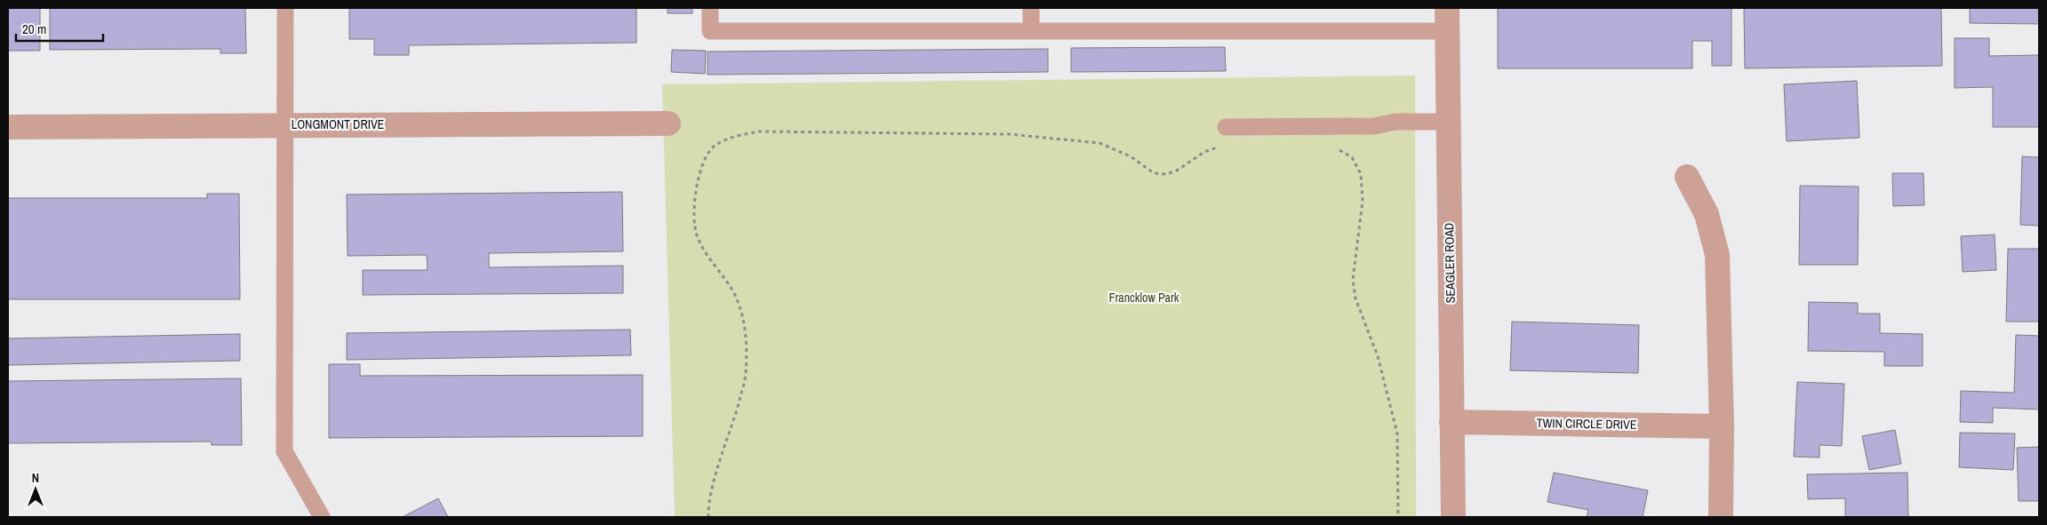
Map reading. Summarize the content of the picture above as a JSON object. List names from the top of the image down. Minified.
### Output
{"streets":{"street":["LONGMONT DRIVE","SEAGLER ROAD","TWIN CIRCLE DRIVE"]},"crossings":[["SEAGLER ROAD","TWIN CIRCLE DRIVE"]],"parks":["Francklow Park"],"scale_bar":"20 m","north":"top"}
